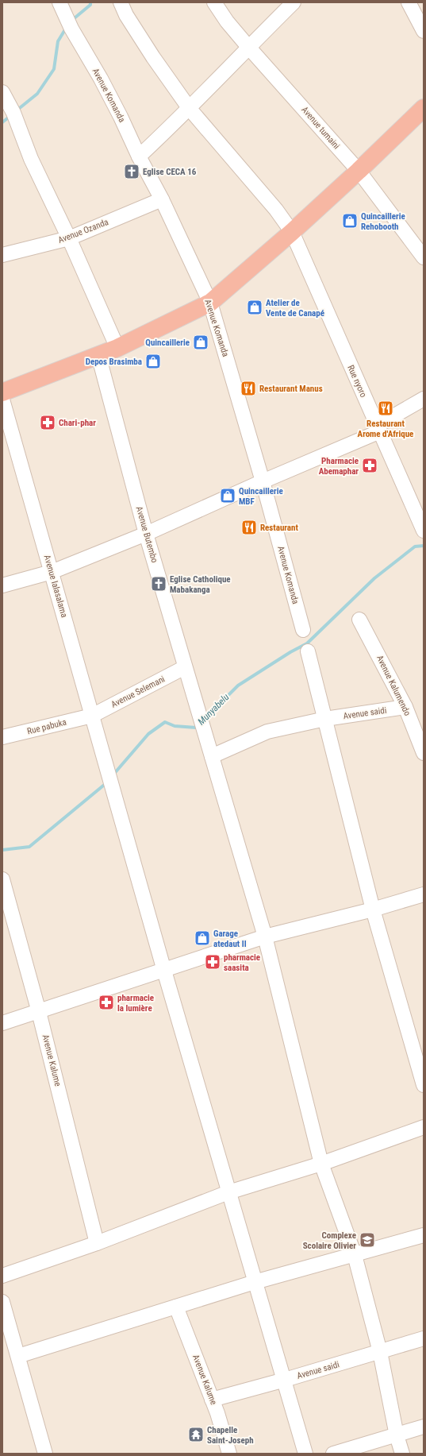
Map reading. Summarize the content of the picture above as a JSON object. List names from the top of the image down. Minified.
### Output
{"streets":{"street":["Avenue Komanda","Avenue tumaini","Avenue Ozanda","Rue nyoro","Avenue Butembo","Avenue lalasalama","Avenue Kalumendo","Avenue Selemani","Avenue saidi","Rue pabuka","Avenue Kalume"]},"crossings":[["Avenue Komanda","Avenue Ozanda"],["Avenue Butembo","Avenue Selemani"],["Avenue Butembo","Avenue saidi"],["Avenue lalasalama","Avenue Selemani"],["Avenue lalasalama","Avenue saidi"],["Avenue lalasalama","Rue pabuka"],["Avenue Kalumendo","Avenue saidi"],["Avenue Selemani","Rue pabuka"],["Avenue saidi","Avenue Kalume"]],"water":["Munyabelu"],"places":{"church":["Eglise CECA 16","Eglise Catholique Mabakanga"],"shop":["Quincaillerie Rehobooth","Atelier de Vente de Canapé","Quincaillerie","Depos Brasimba","Quincaillerie MBF","Garage atedaut II"],"restaurant":["Restaurant Manus","Restaurant Arome d'Afrique","Restaurant"],"pharmacy":["Chari-phar","Pharmacie Abemaphar","pharmacie saasita","pharmacie la lumière"],"school or university":["Complexe Scolaire Olivier"],"temple":["Chapelle Saint-Joseph"]}}
